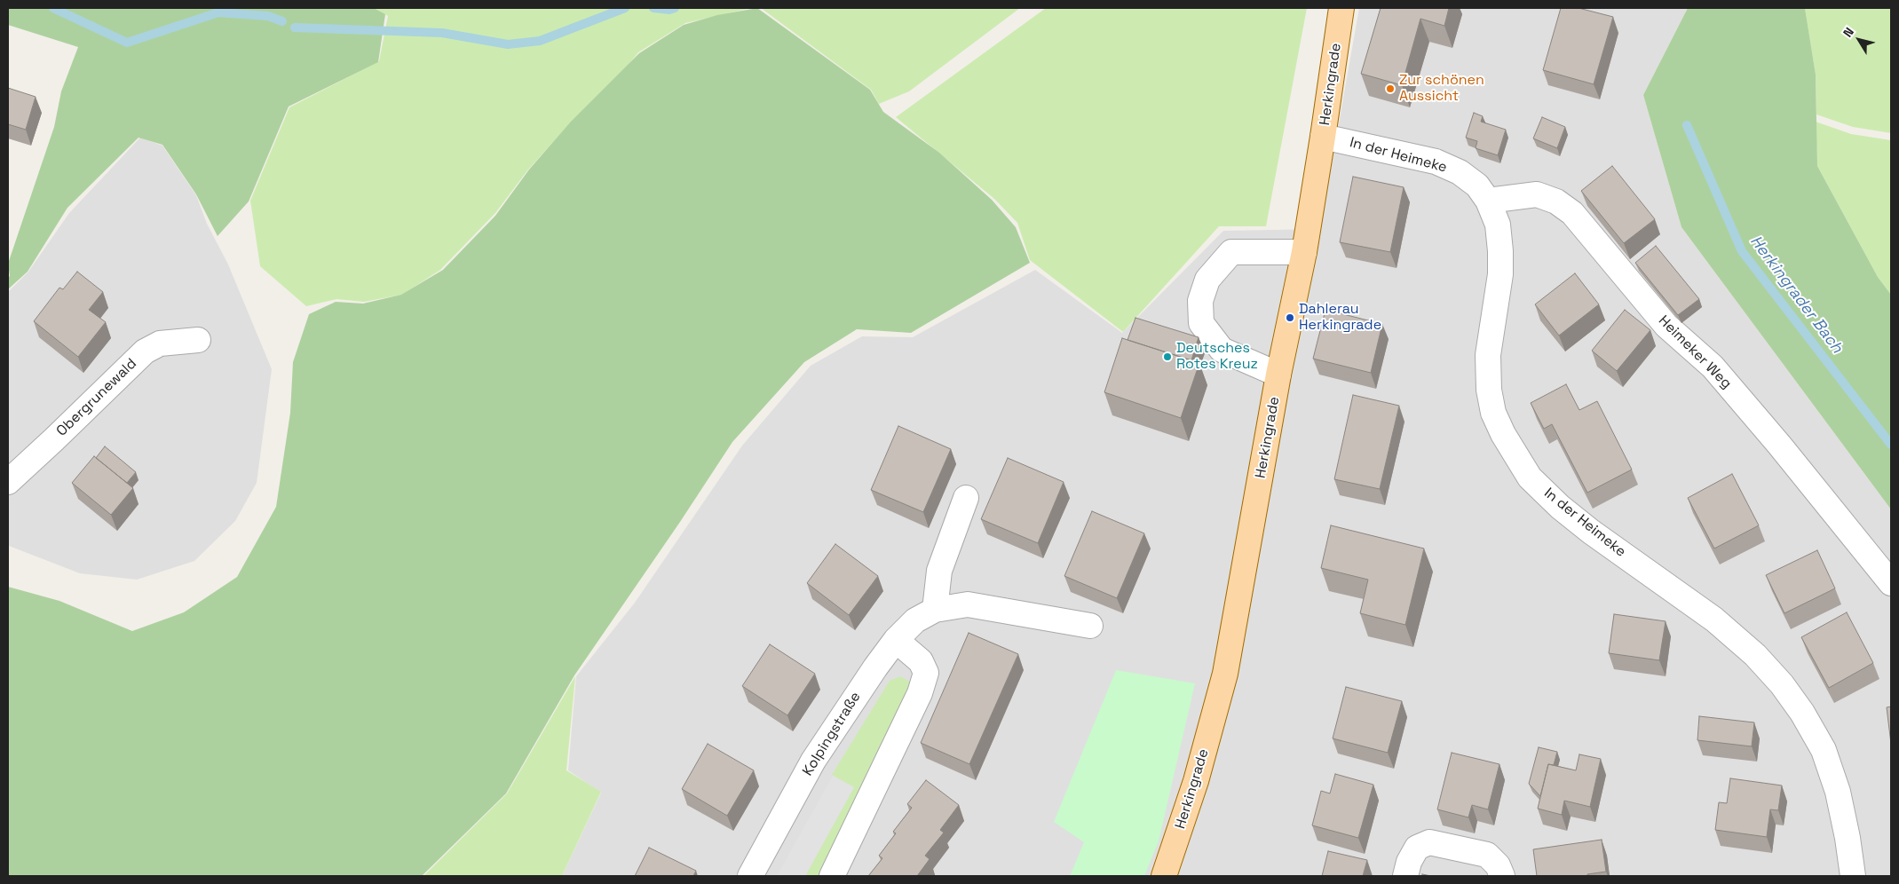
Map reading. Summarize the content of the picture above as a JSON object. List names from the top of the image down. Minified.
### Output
{"streets":{"main road":["Herkingrade"],"street":["In der Heimeke","Heimeker Weg","Obergrunewald","Kolpingstraße"]},"crossings":[["Herkingrade","In der Heimeke"],["In der Heimeke","Heimeker Weg"]],"water":["Herkingrader Bach"],"places":["Zur schönen Aussicht","Dahlerau Herkingrade","Deutsches Rotes Kreuz"],"north":"top left"}
